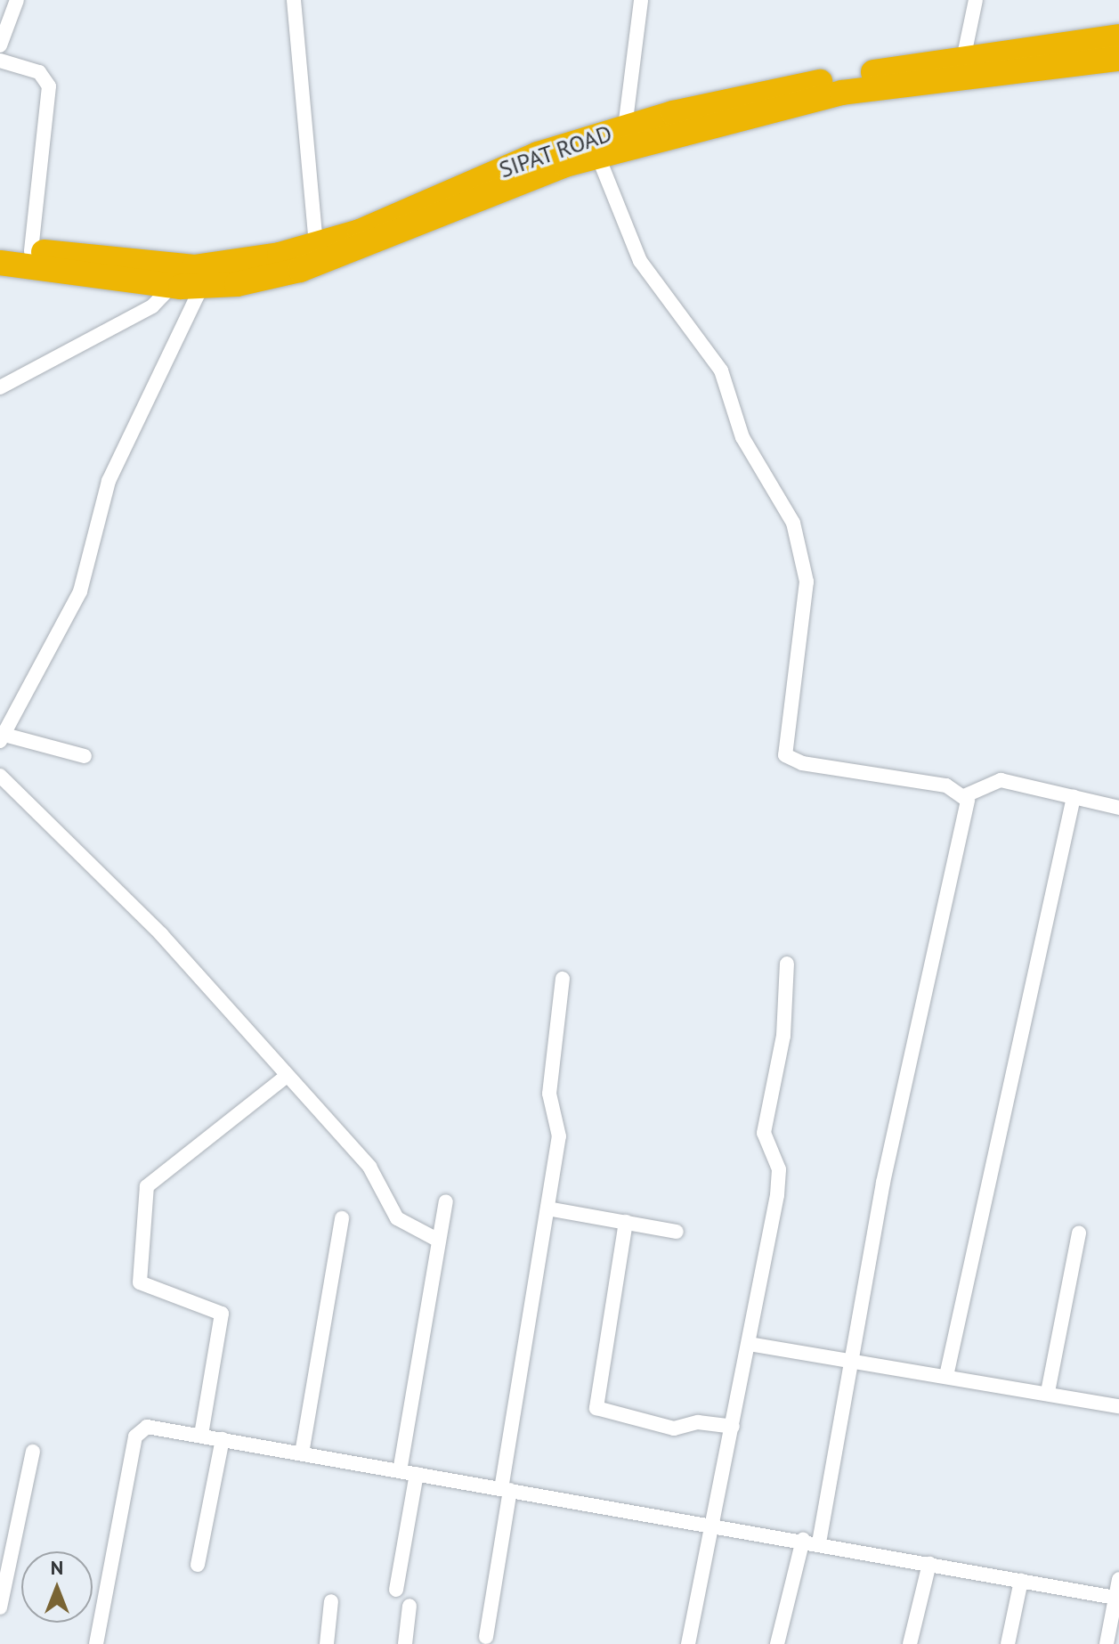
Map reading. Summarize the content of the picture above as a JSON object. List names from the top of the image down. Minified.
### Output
{"streets":{"highway":["SIPAT ROAD"]},"north":"top"}
